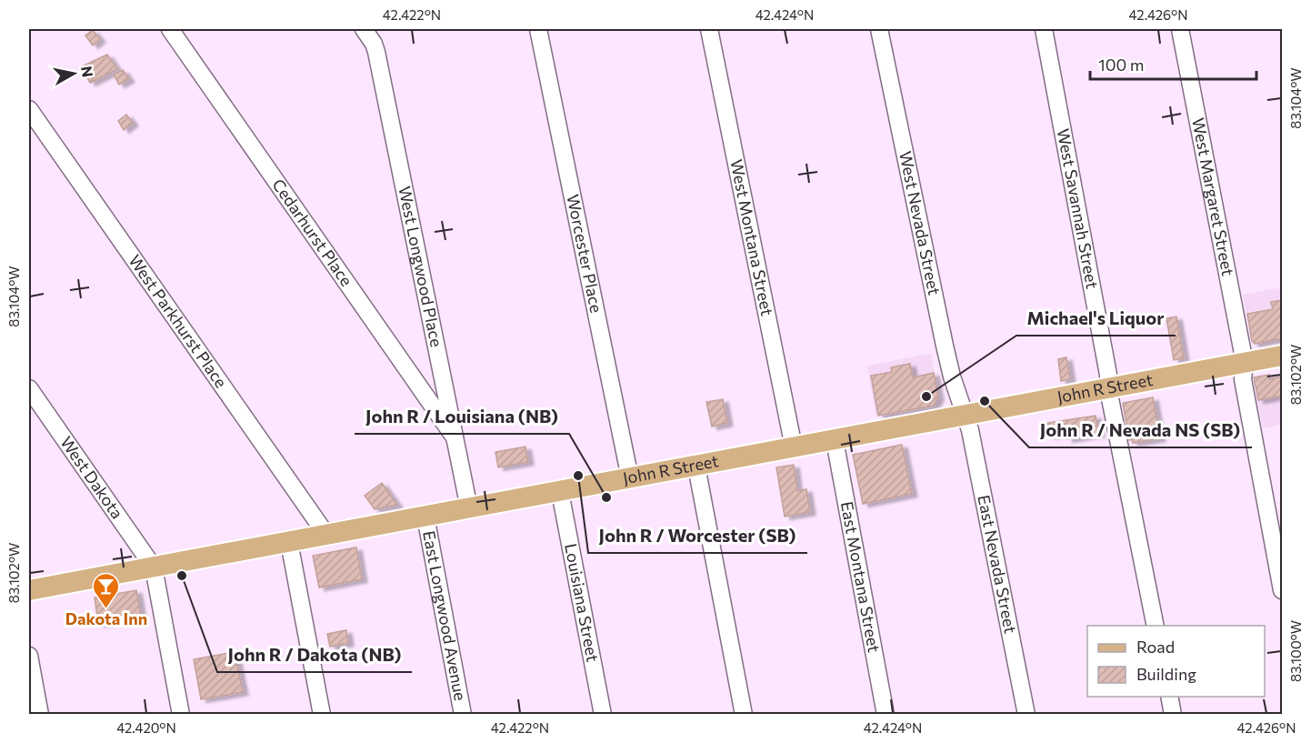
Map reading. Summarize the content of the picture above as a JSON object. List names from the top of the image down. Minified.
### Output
{"streets":{"main road":["John R Street"],"street":["West Margaret Street","West Savannah Street","West Nevada Street","Cedarhurst Place","West Montana Street","Worcester Place","West Longwood Place","West Parkhurst Place","West Dakota","East Nevada Street","East Montana Street","Louisiana Street","East Longwood Avenue"]},"crossings":[["West Margaret Street","John R Street"],["West Savannah Street","John R Street"],["West Nevada Street","John R Street"],["West Nevada Street","East Nevada Street"],["Cedarhurst Place","West Longwood Place"],["West Montana Street","John R Street"],["Worcester Place","John R Street"],["West Longwood Place","John R Street"],["West Parkhurst Place","John R Street"],["John R Street","West Dakota"],["John R Street","East Nevada Street"],["John R Street","East Montana Street"],["John R Street","Louisiana Street"],["John R Street","East Longwood Avenue"]],"places":{"other":["Michael's Liquor","John R / Nevada NS (SB)","John R / Worcester (SB)","John R / Louisiana (NB)","John R / Dakota (NB)"],"bar":["Dakota Inn"]},"legend":["Road","Building"],"scale_bar":"100 m","north":"right","coordinates":["42.422°N","42.424°N","42.426°N","83.104°W","83.102°W","83.100°W","42.420°N"]}
